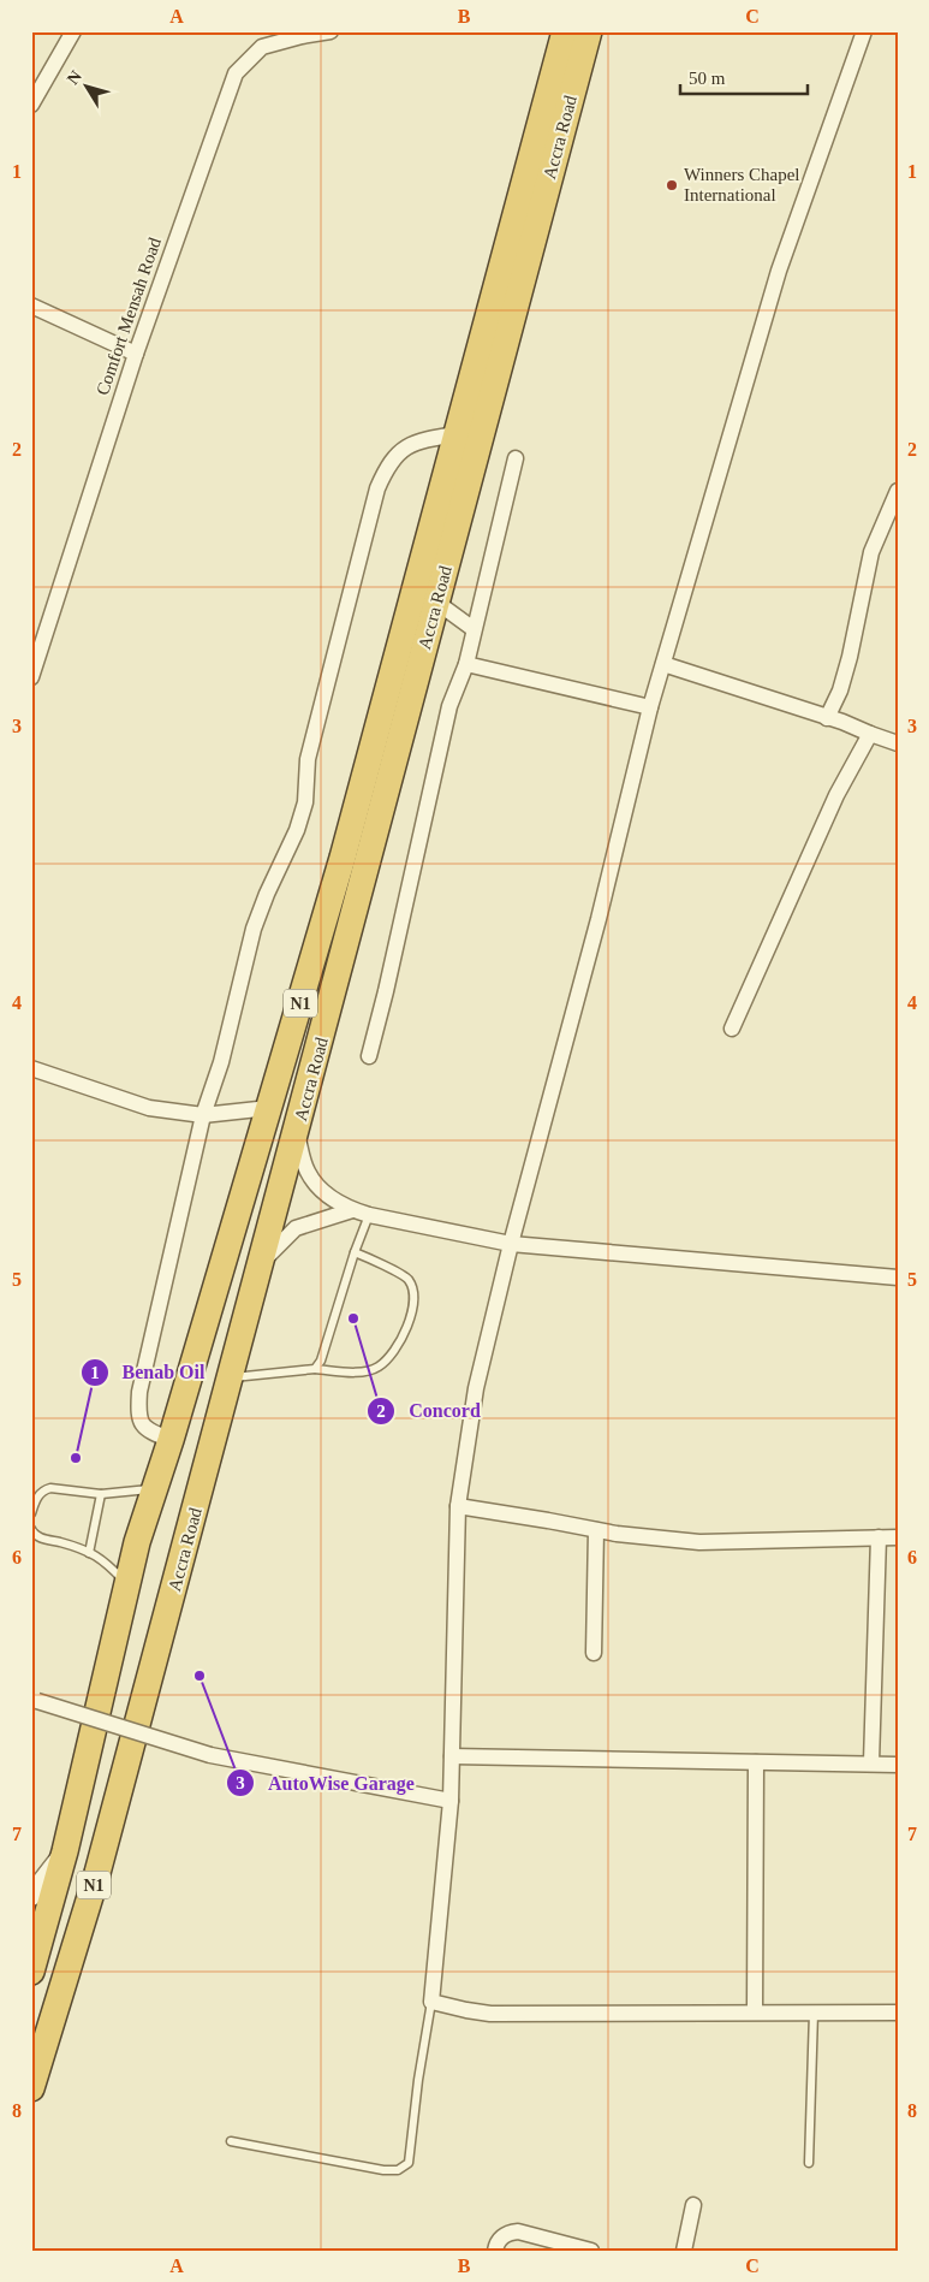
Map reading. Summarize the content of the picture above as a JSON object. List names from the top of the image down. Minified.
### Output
{"streets":{"highway":["Accra Road","N1"],"street":["Comfort Mensah Road"]},"places":["Winners Chapel International","Concord","Benab Oil","AutoWise Garage"],"scale_bar":"50 m","north":"top left","grid":{"columns":["A","B","C"],"rows":["1","2","3","4","5","6","7","8"]}}
